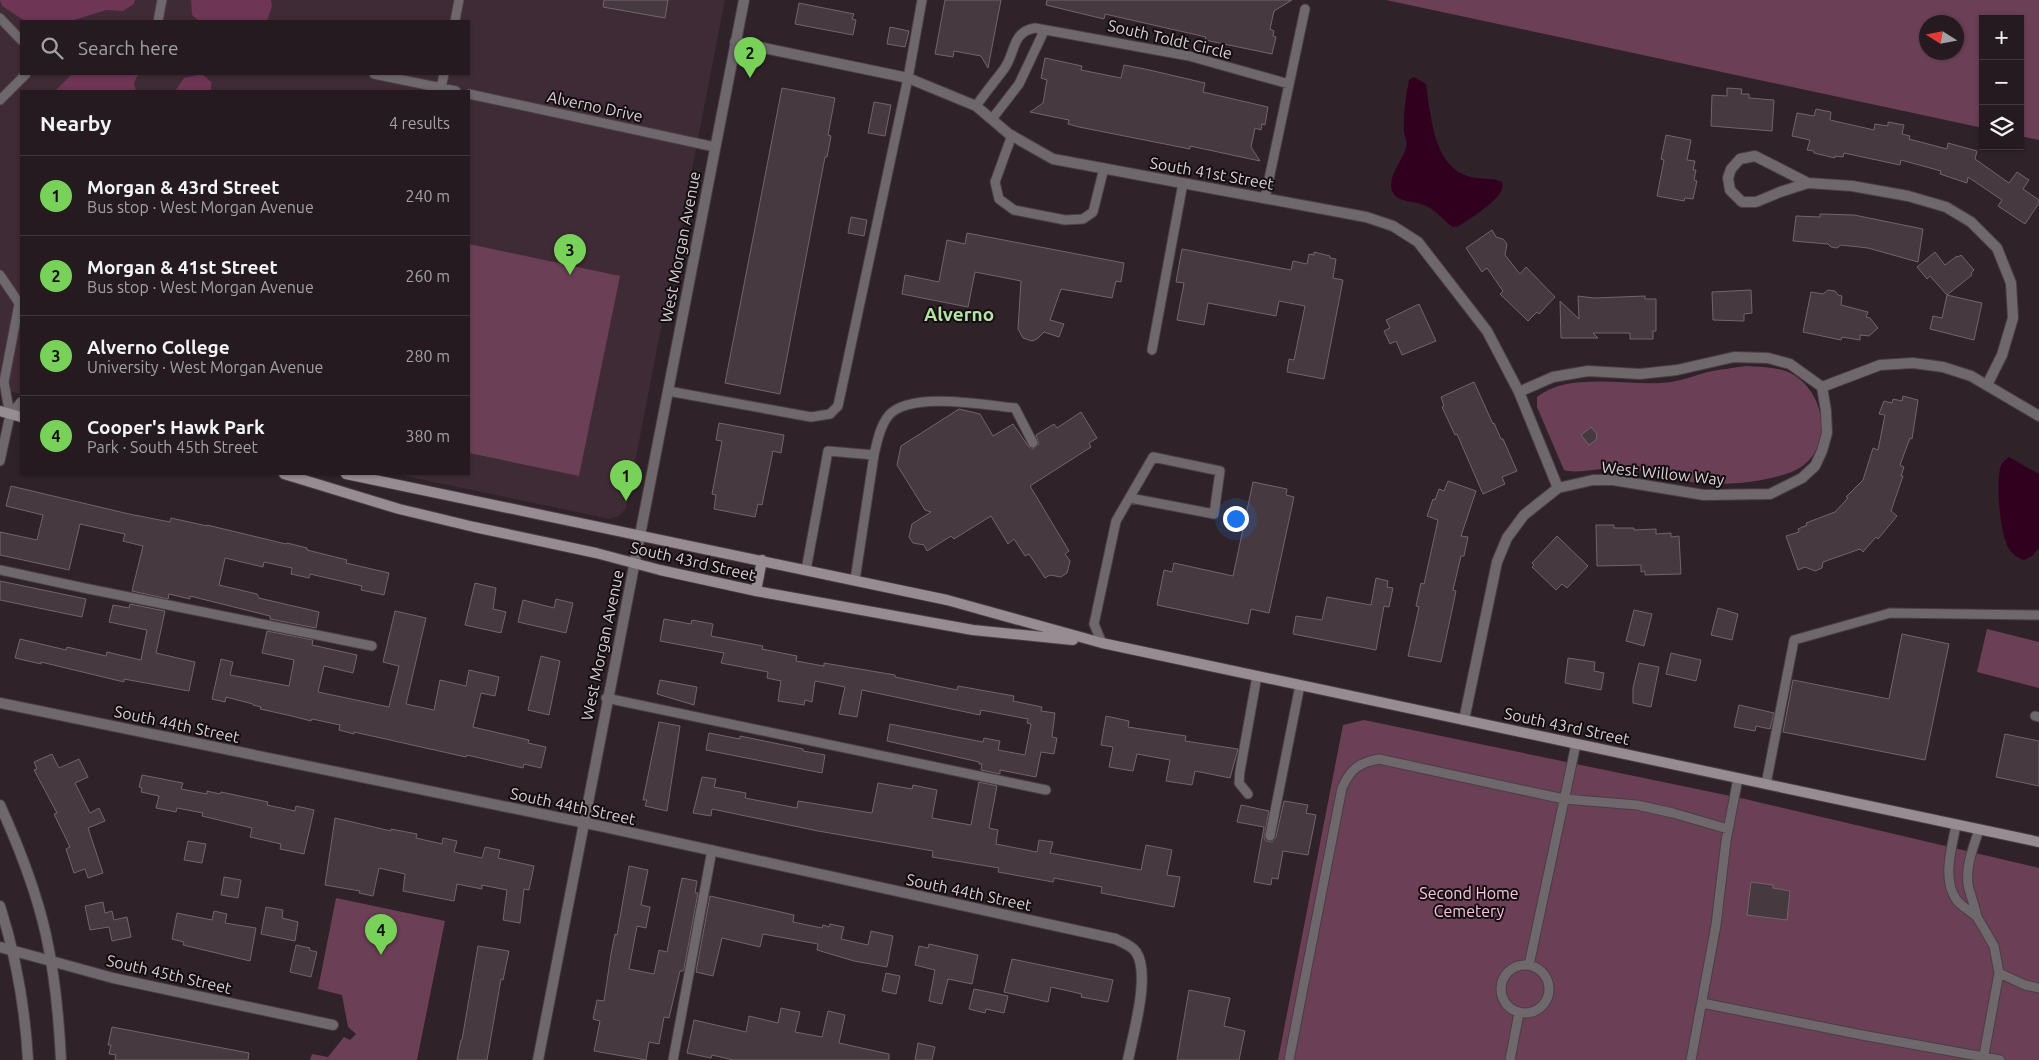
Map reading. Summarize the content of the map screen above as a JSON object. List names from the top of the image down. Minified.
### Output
{"streets":{"main road":["South 43rd Street"],"street":["South 41st Street","West Morgan Avenue","West Willow Way","South 44th Street","South 45th Street"],"lane":["South Toldt Circle","Alverno Drive"]},"crossings":[["South Toldt Circle","South 41st Street"],["Alverno Drive","West Morgan Avenue"],["South 41st Street","West Morgan Avenue"],["South 41st Street","West Willow Way"],["West Morgan Avenue","South 43rd Street"],["West Morgan Avenue","South 44th Street"],["West Willow Way","South 43rd Street"]],"districts":["Alverno"],"parks":["Second Home Cemetery"],"north":"left","page":{"map_buttons":["+","−"],"search":"Search here","pins":["2","3","1","4"],"heading":["Nearby","4 results"],"list":[{"mark":"1","name":"Morgan & 43rd Street","note":"Bus stop · West Morgan Avenue","value":"240 m"},{"mark":"2","name":"Morgan & 41st Street","note":"Bus stop · West Morgan Avenue","value":"260 m"},{"mark":"3","name":"Alverno College","note":"University · West Morgan Avenue","value":"280 m"},{"mark":"4","name":"Cooper's Hawk Park","note":"Park · South 45th Street","value":"380 m"}]}}
